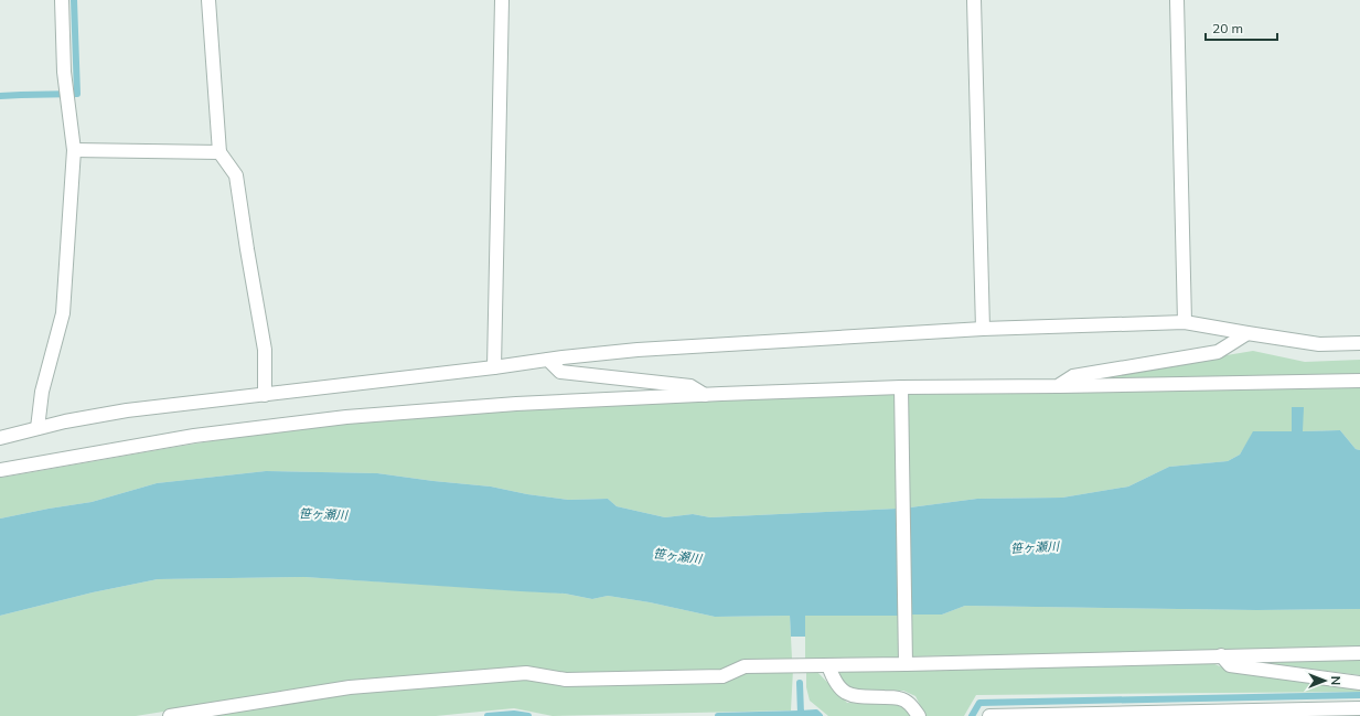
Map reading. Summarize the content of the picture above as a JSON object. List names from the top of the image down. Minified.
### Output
{"water":["笹ヶ瀬川"],"scale_bar":"20 m","north":"right"}
